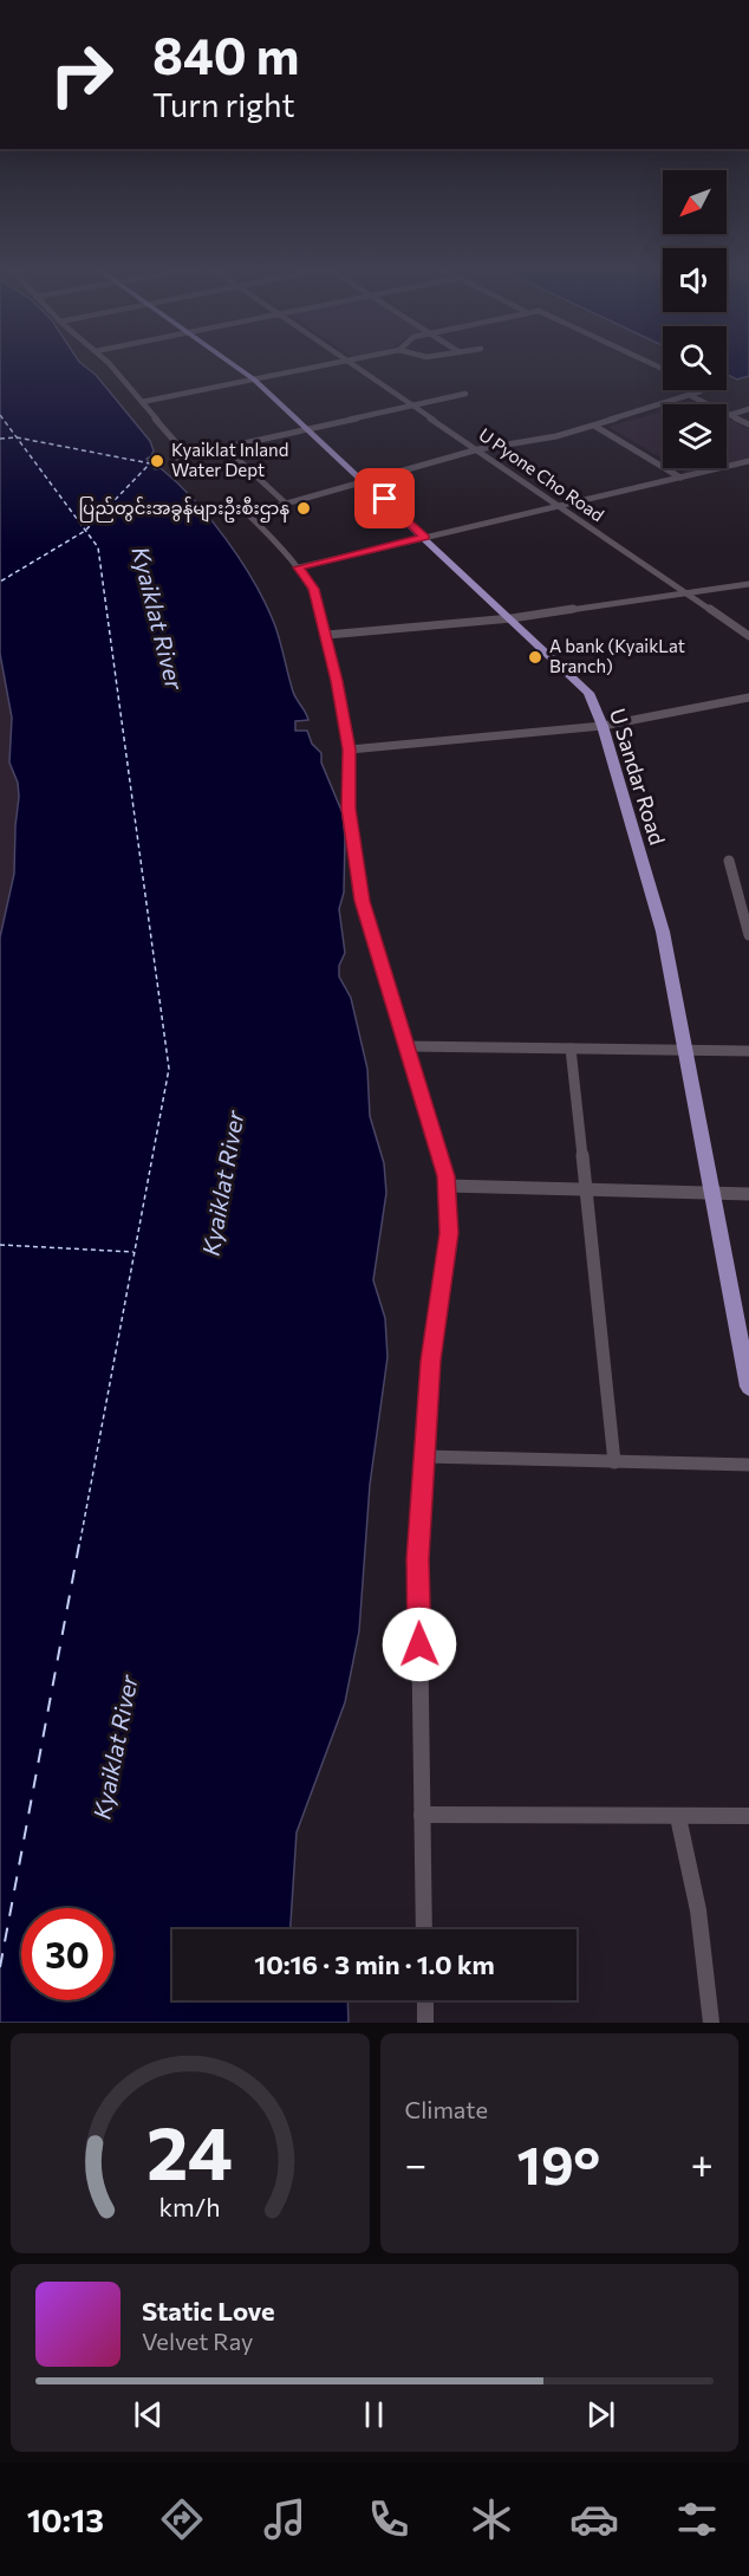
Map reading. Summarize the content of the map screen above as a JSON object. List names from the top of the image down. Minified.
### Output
{"streets":{"main road":["U Sandar Road"],"street":["U Pyone Cho Road"]},"water":["Kyaiklat River"],"places":["Kyaiklat Inland Water Dept","ပြည်တွင်းအခွန်များဦးစီးဌာန","A bank (KyaikLat Branch)"],"north":"bottom left","page":{"turn":["840 m","Turn right"],"limit":"30","trip":"10:16 · 3 min · 1.0 km","tile":"Climate","heat":["−","19°","+"],"song":["Static Love","Velvet Ray"],"tabs":"10:13","gauge":["24","km/h"]}}
